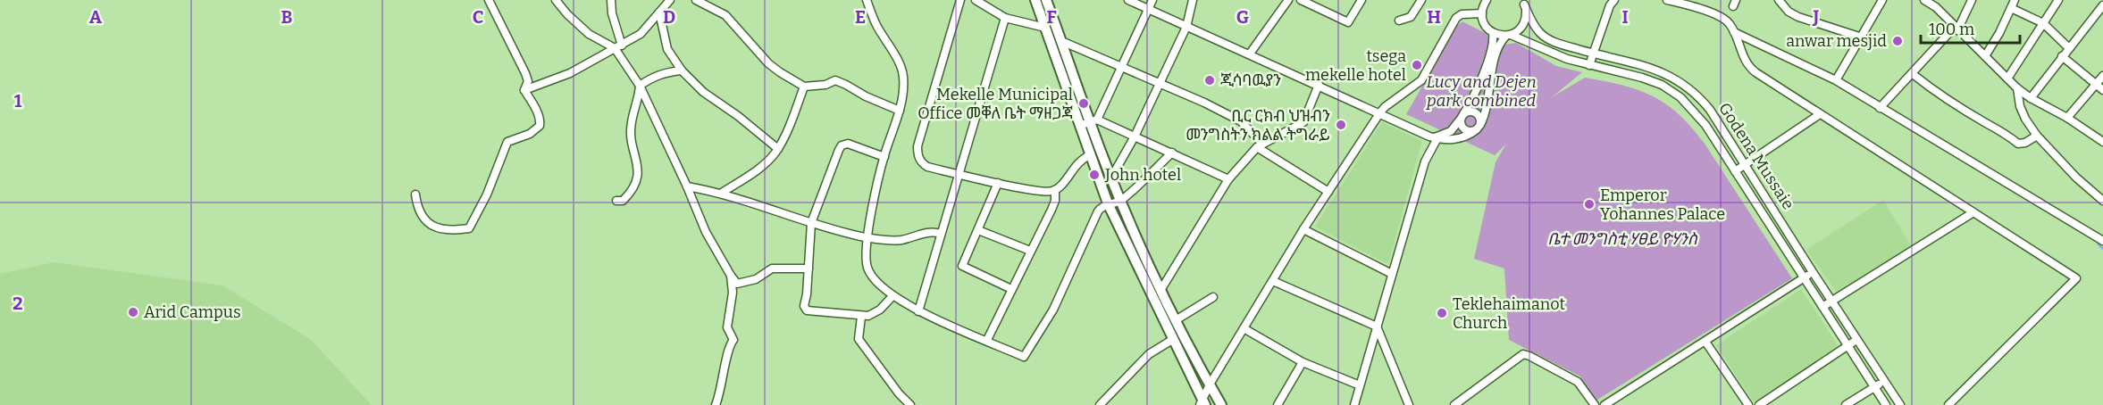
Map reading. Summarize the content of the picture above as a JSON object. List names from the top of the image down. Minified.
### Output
{"streets":{"street":["Godena Mussaie"]},"parks":["Lucy and Dejen park combined","ቤተ መንግስቲ ሃፀይ ዮሃንስ"],"places":["anwar mesjid","tsega mekelle hotel","ጂሳባዉያን","Mekelle Municipal Office መቐለ ቤት ማዘጋጃ","ቢር ርክብ ህዝብን መንግስትን ክልል ትግራይ","John hotel","Emperor Yohannes Palace","Arid Campus","Teklehaimanot Church"],"scale_bar":"100 m","grid":{"columns":["A","B","C","D","E","F","G","H","I","J"],"rows":["1","2"]}}
